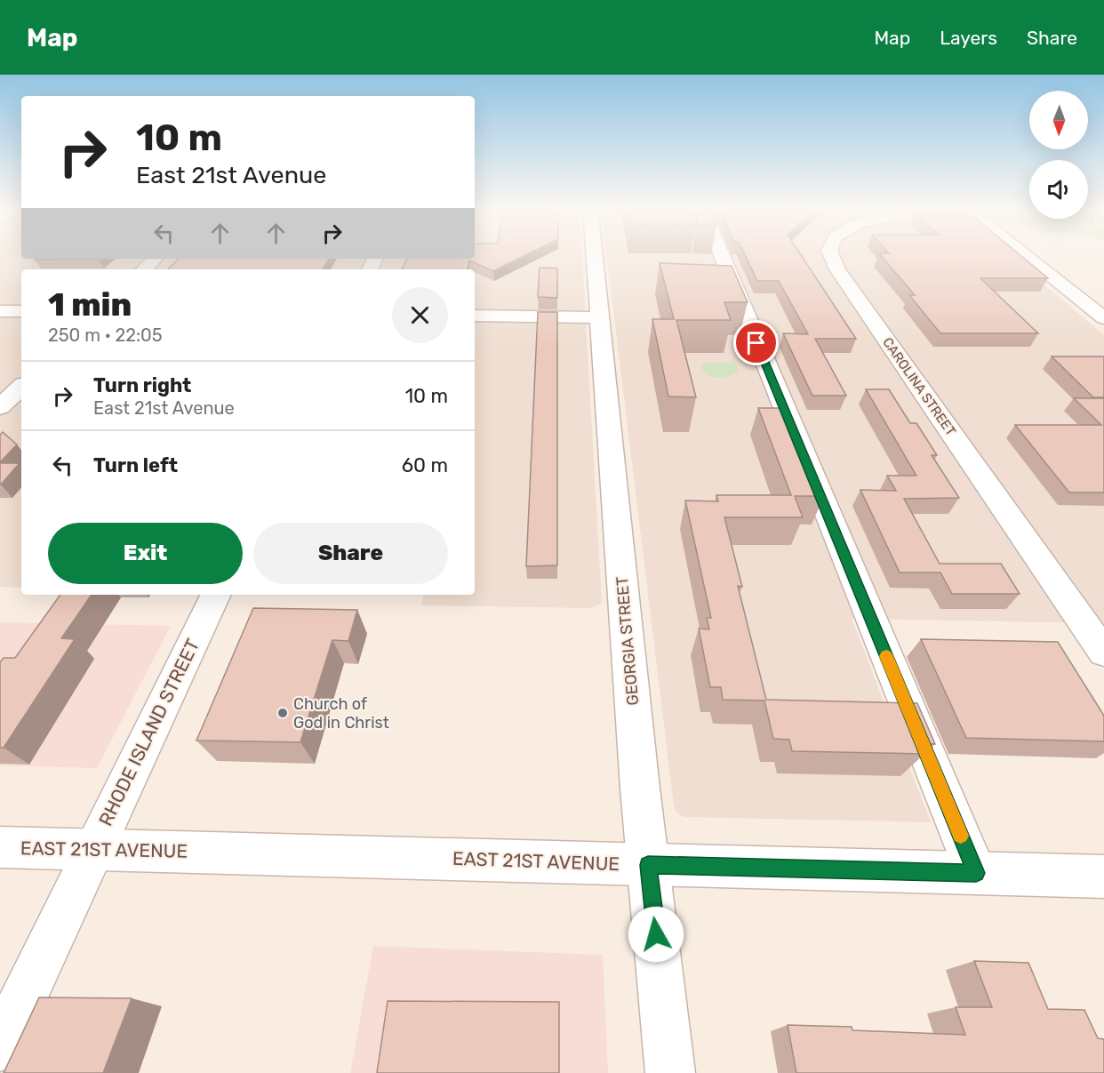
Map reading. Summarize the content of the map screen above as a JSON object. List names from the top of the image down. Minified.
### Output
{"streets":{"street":["CAROLINA STREET","GEORGIA STREET","RHODE ISLAND STREET","EAST 21ST AVENUE"]},"crossings":[["GEORGIA STREET","EAST 21ST AVENUE"],["RHODE ISLAND STREET","EAST 21ST AVENUE"]],"places":["Church of God in Christ"],"north":"bottom","page":{"header":"Map","nav":["Map","Layers","Share"],"turn":["10 m","East 21st Avenue"],"heading":["1 min","250 m · 22:05"],"list":[{"name":"Turn right","note":"East 21st Avenue","value":"10 m"},{"name":"Turn left","value":"60 m"}],"buttons":["Exit","Share"]}}
